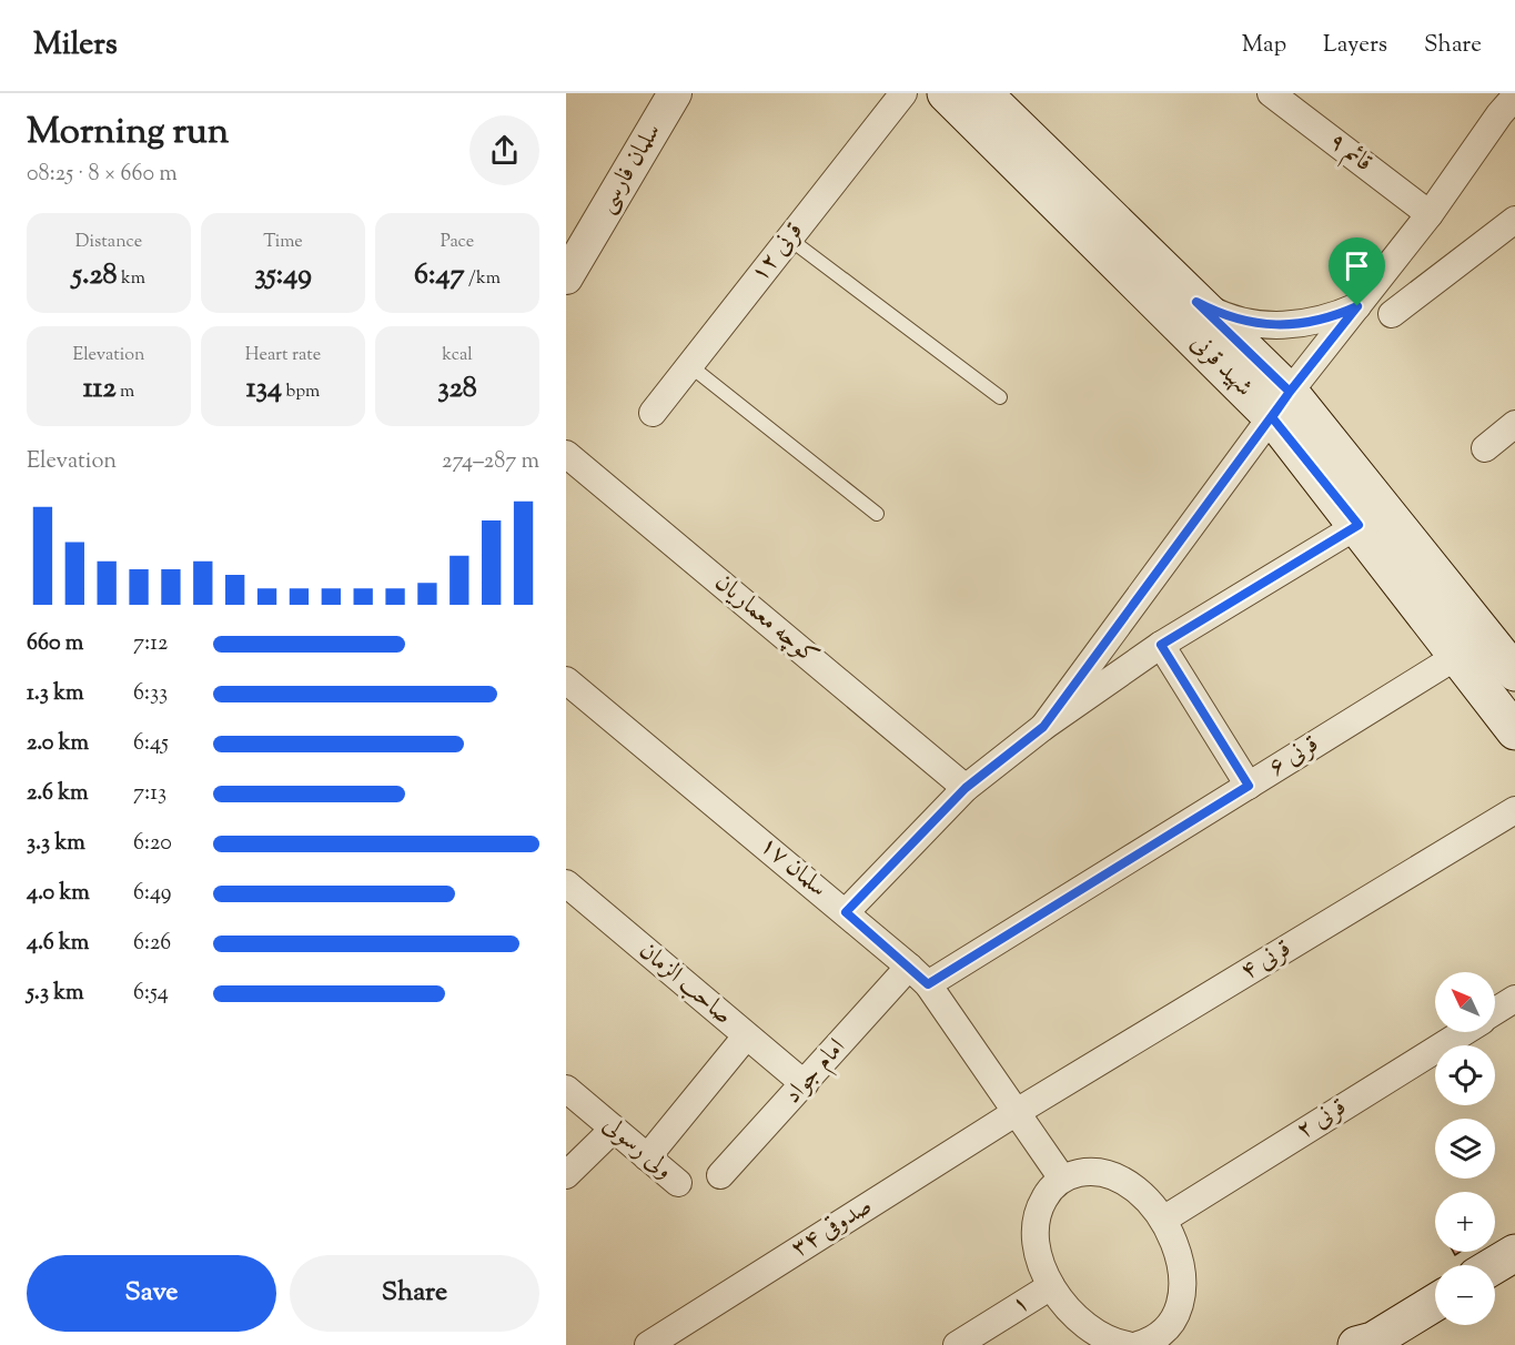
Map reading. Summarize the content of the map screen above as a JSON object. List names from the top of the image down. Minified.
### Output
{"streets":{"main road":["شهید قرنی"],"street":["قائم ۹","سلمان فارسی","قرنی ۱۲","کوچه معماریان","قرنی ۶","سلمان ۱۷","قرنی ۴","صاحب الزمان","امام جواد","قرنی ۲","ولی رسولی","صدوقی ۳۴","۱"]},"crossings":[["شهید قرنی","قرنی ۶"],["قرنی ۶","سلمان ۱۷"],["قرنی ۶","امام جواد"],["سلمان ۱۷","قرنی ۴"],["سلمان ۱۷","امام جواد"],["سلمان ۱۷","صدوقی ۳۴"],["قرنی ۴","صدوقی ۳۴"],["صاحب الزمان","امام جواد"]],"north":"top left","page":{"header":"Milers","nav":["Map","Layers","Share"],"heading":["Morning run","08:25 · 8 × 660 m"],"stats":[["Distance","5.28 km"],["Time","35:49"],["Pace","6:47 /km"],["Elevation","112 m"],["Heart rate","134 bpm"],["kcal","328"]],"chart":["Elevation","274–287 m"],"list":[{"name":"660 m","note":"7:12"},{"name":"1.3 km","note":"6:33"},{"name":"2.0 km","note":"6:45"},{"name":"2.6 km","note":"7:13"},{"name":"3.3 km","note":"6:20"},{"name":"4.0 km","note":"6:49"},{"name":"4.6 km","note":"6:26"},{"name":"5.3 km","note":"6:54"}],"map_buttons":["+","−"],"buttons":["Save","Share"]}}
